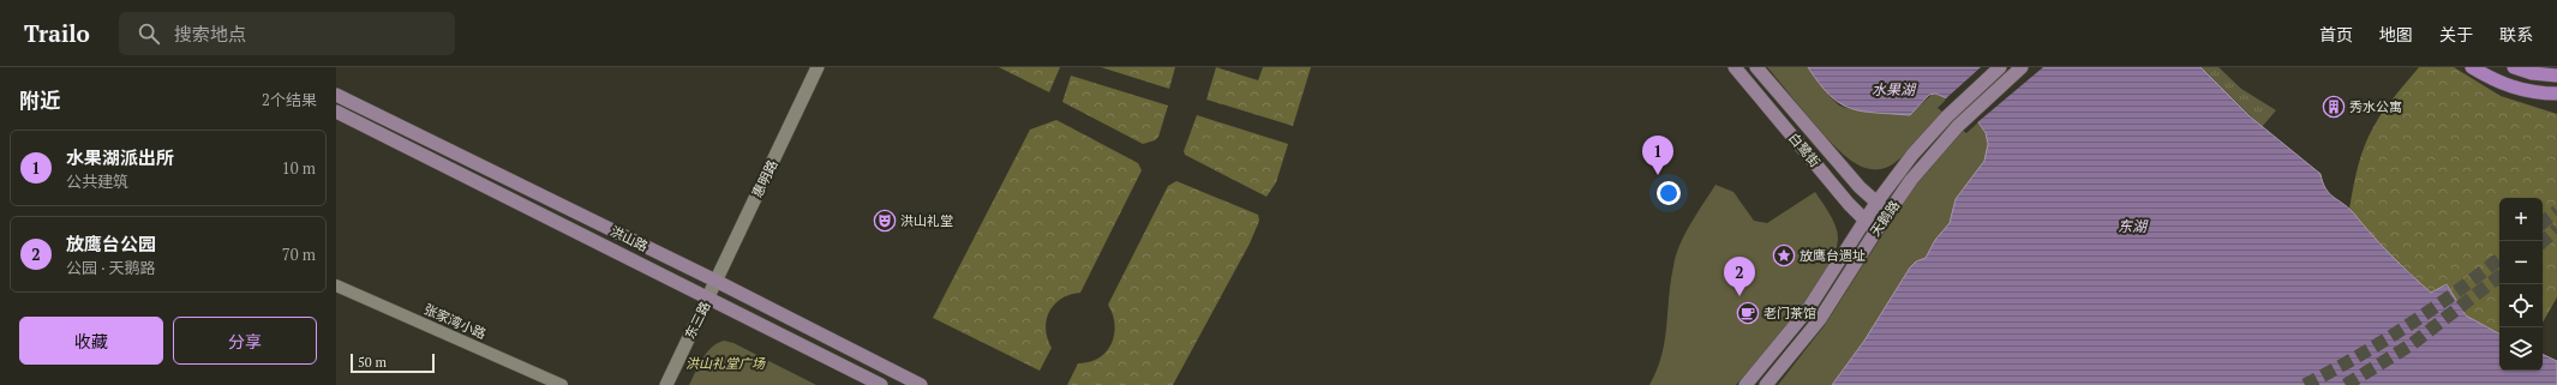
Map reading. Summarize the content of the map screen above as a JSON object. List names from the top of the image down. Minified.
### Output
{"streets":{"main road":["白鹭街","天鹅路","洪山路"],"street":["惠明路","东三路","张家湾小路"]},"crossings":[["白鹭街","天鹅路"],["惠明路","洪山路"],["惠明路","东三路"],["洪山路","东三路"]],"water":["水果湖","东湖"],"parks":["洪山礼堂广场"],"places":{"building":["秀水公寓"],"theatre":["洪山礼堂"],"place":["放鹰台遗址"],"cafe":["老门茶馆"]},"scale_bar":"50 m","page":{"header":"Trailo","search":"搜索地点","nav":["首页","地图","关于","联系"],"heading":["附近","2个结果"],"list":[{"mark":"1","name":"水果湖派出所","note":"公共建筑","value":"10 m"},{"mark":"2","name":"放鹰台公园","note":"公园 · 天鹅路","value":"70 m"}],"pins":["1","2"],"map_buttons":["+","−"],"buttons":["收藏","分享"],"scale":"50 m"}}
